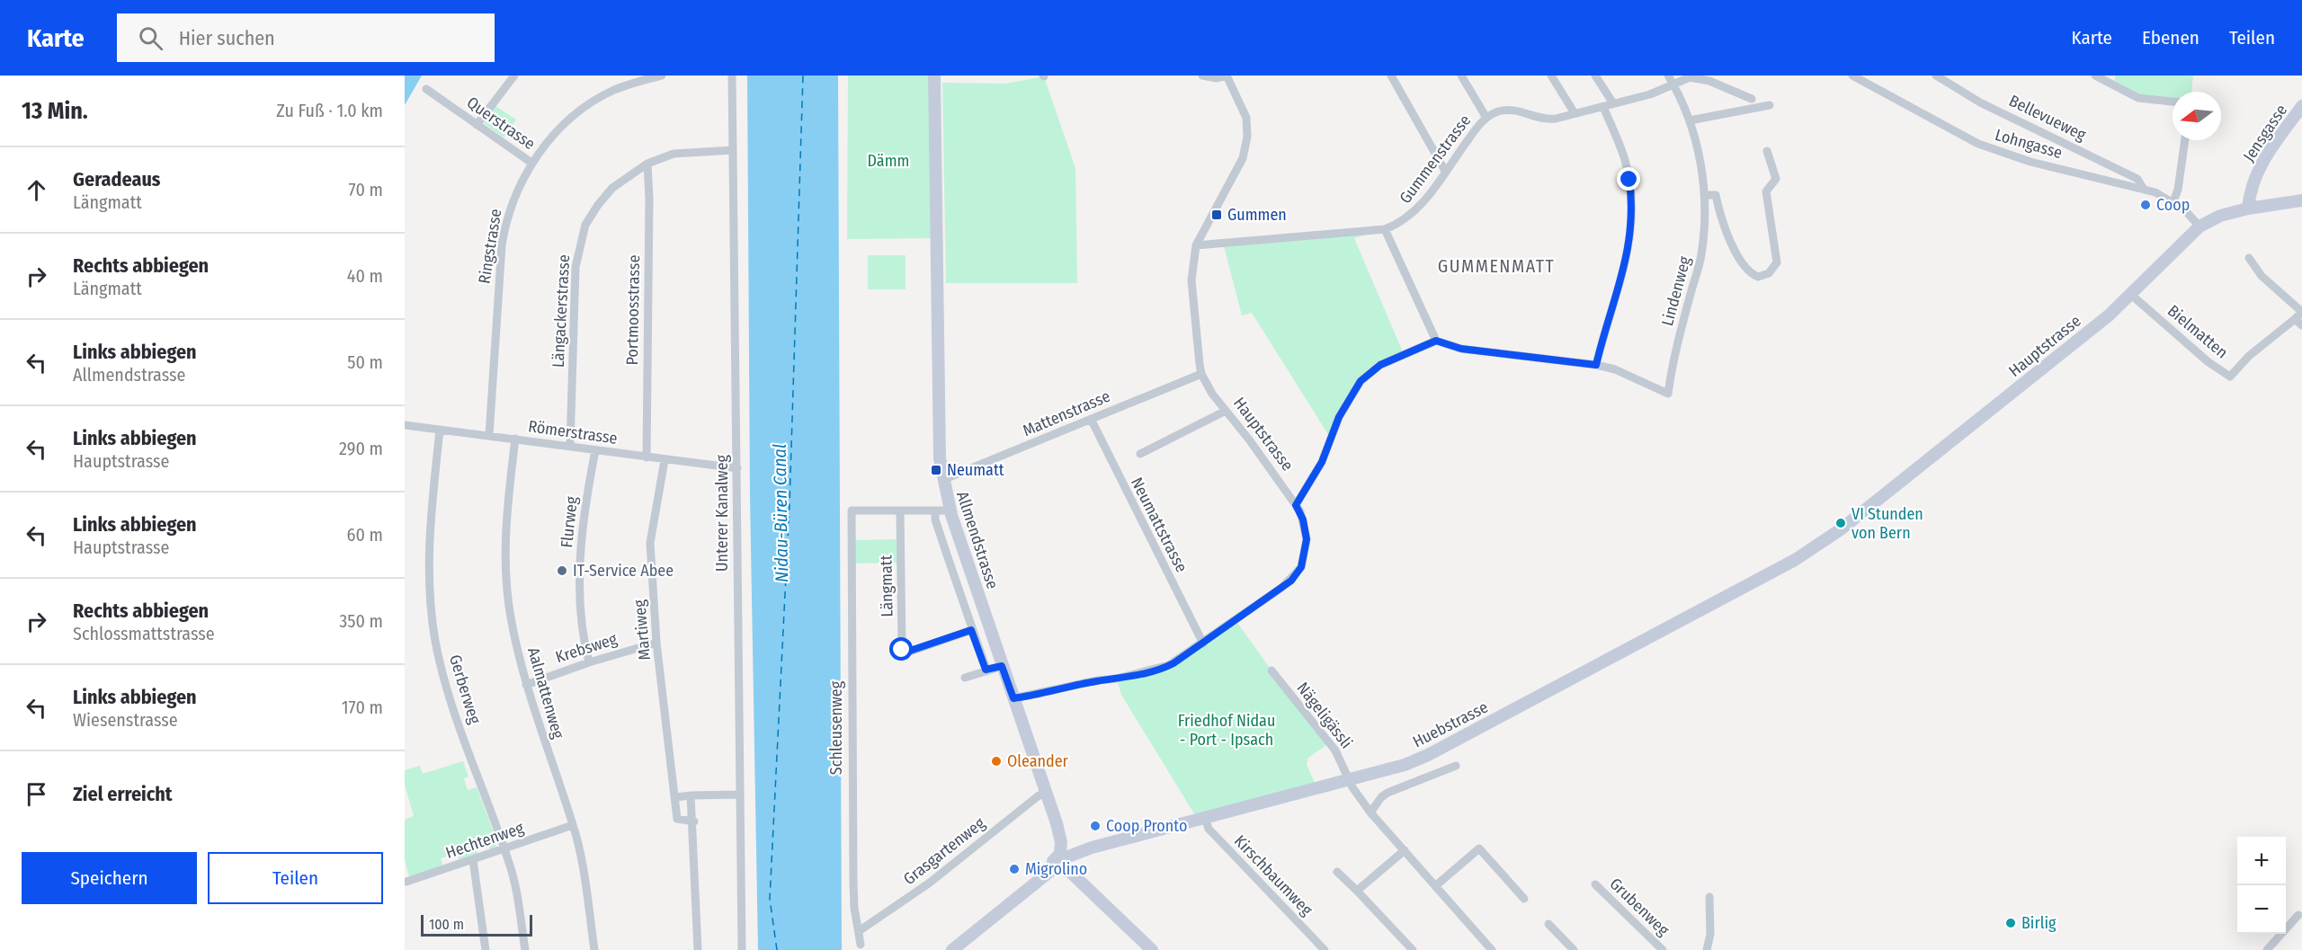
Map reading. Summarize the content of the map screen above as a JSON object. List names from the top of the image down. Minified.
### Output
{"streets":{"main road":["Jensgasse","Hauptstrasse","Allmendstrasse","Huebstrasse"],"street":["Bellevueweg","Querstrasse","Lohngasse","Gummenstrasse","Ringstrasse","Lindenweg","Portmoosstrasse","Längackerstrasse","Bielmatten","Mattenstrasse","Römerstrasse","Unterer Kanalweg","Flurweg","Neumattstrasse","Längmatt","Martiweg","Krebsweg","Gerberweg","Aalmattenweg","Nägeligässli","Schleusenweg","Hechtenweg","Grasgartenweg","Kirschbaumweg","Grubenweg"]},"crossings":[["Bellevueweg","Lohngasse"],["Querstrasse","Ringstrasse"],["Jensgasse","Hauptstrasse"],["Lohngasse","Hauptstrasse"],["Gummenstrasse","Lindenweg"],["Gummenstrasse","Hauptstrasse"],["Ringstrasse","Römerstrasse"],["Portmoosstrasse","Längackerstrasse"],["Portmoosstrasse","Römerstrasse"],["Längackerstrasse","Römerstrasse"],["Längackerstrasse","Unterer Kanalweg"],["Bielmatten","Hauptstrasse"],["Hauptstrasse","Mattenstrasse"],["Hauptstrasse","Neumattstrasse"],["Hauptstrasse","Allmendstrasse"],["Hauptstrasse","Huebstrasse"],["Mattenstrasse","Neumattstrasse"],["Mattenstrasse","Allmendstrasse"],["Römerstrasse","Unterer Kanalweg"],["Römerstrasse","Flurweg"],["Römerstrasse","Martiweg"],["Römerstrasse","Gerberweg"],["Römerstrasse","Aalmattenweg"],["Flurweg","Krebsweg"],["Allmendstrasse","Huebstrasse"],["Allmendstrasse","Grasgartenweg"],["Längmatt","Schleusenweg"],["Martiweg","Krebsweg"],["Krebsweg","Aalmattenweg"],["Gerberweg","Hechtenweg"],["Aalmattenweg","Hechtenweg"],["Nägeligässli","Huebstrasse"],["Huebstrasse","Kirschbaumweg"],["Schleusenweg","Grasgartenweg"]],"districts":["GUMMENMATT"],"water":["Nidau-Büren Canal"],"parks":["Dämm","Friedhof Nidau - Port - Ipsach"],"places":{"other":["Coop","VI Stunden von Bern","IT-Service Abee","Oleander","Coop Pronto","Migrolino","Birlig"],"transit":["Gummen","Neumatt"]},"scale_bar":"100 m","north":"left","page":{"header":"Karte","search":"Hier suchen","nav":["Karte","Ebenen","Teilen"],"heading":["13 Min.","Zu Fuß · 1.0 km"],"list":[["Geradeaus","Längmatt","70 m"],["Rechts abbiegen","Längmatt","40 m"],["Links abbiegen","Allmendstrasse","50 m"],["Links abbiegen","Hauptstrasse","290 m"],["Links abbiegen","Hauptstrasse","60 m"],["Rechts abbiegen","Schlossmattstrasse","350 m"],["Links abbiegen","Wiesenstrasse","170 m"],"Ziel erreicht"],"buttons":["Speichern","Teilen"],"map_buttons":["+","−"],"scale":"100 m"}}
